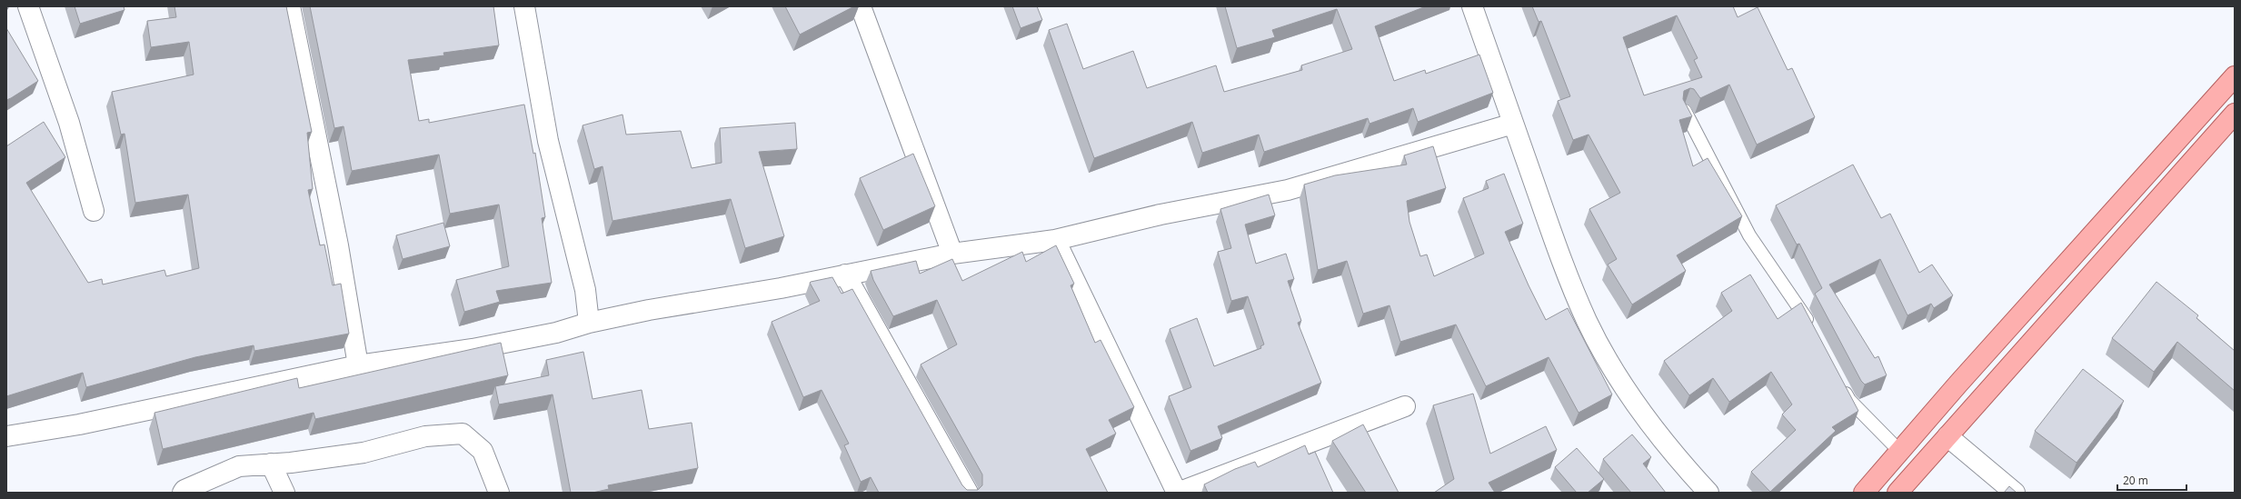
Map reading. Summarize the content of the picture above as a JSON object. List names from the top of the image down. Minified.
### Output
{"scale_bar":"20 m"}
